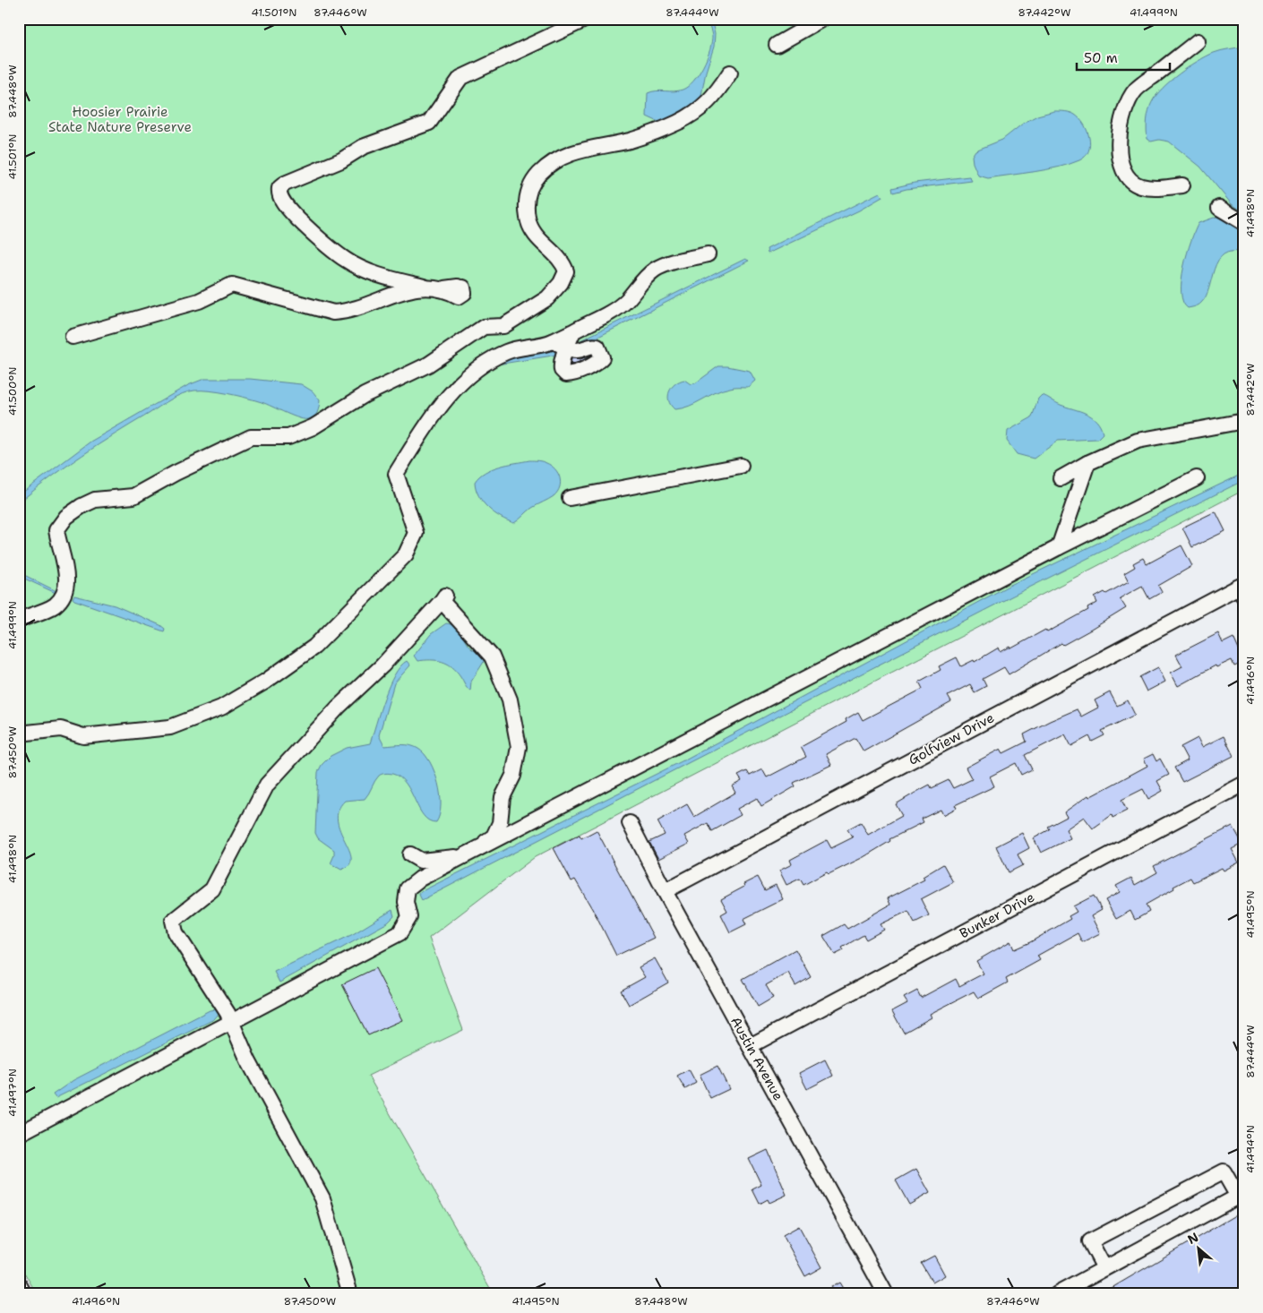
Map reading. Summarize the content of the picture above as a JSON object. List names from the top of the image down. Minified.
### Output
{"streets":{"street":["Golfview Drive","Bunker Drive","Austin Avenue"]},"crossings":[["Golfview Drive","Austin Avenue"],["Bunker Drive","Austin Avenue"]],"parks":["Hoosier Prairie State Nature Preserve"],"scale_bar":"50 m","north":"top left","coordinates":["41.501°N","87.446°W","87.444°W","87.442°W","41.499°N","87.448°W","41.498°N","41.500°N","41.496°N","87.450°W","41.495°N","41.497°N","41.494°N"]}
